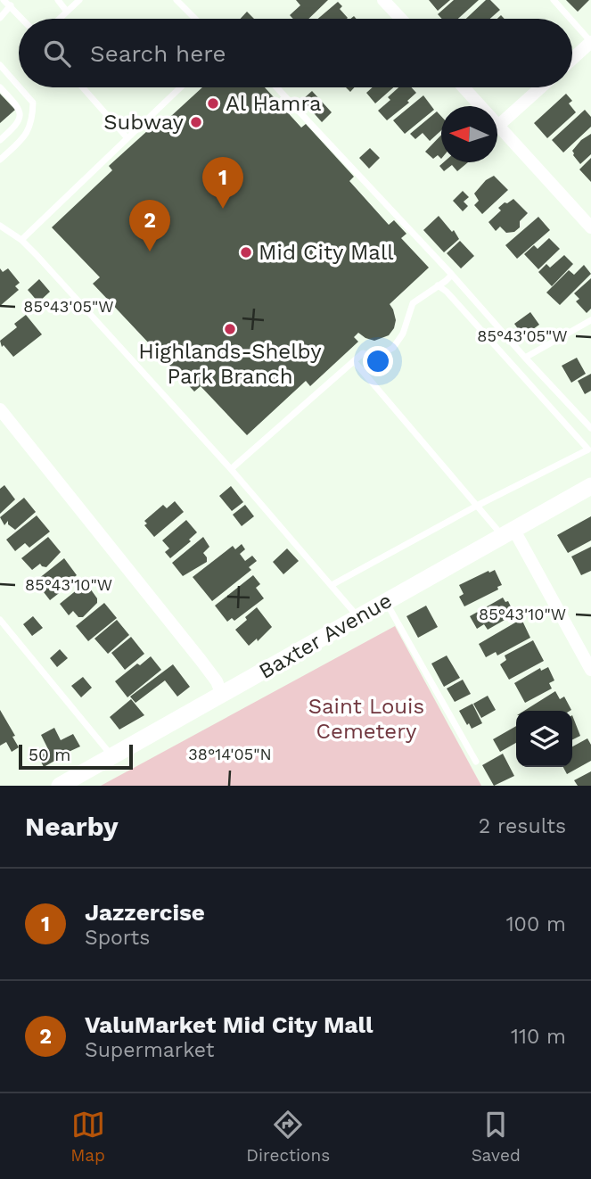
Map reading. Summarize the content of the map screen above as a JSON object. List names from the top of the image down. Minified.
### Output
{"streets":{"main road":["Baxter Avenue"]},"parks":["Saint Louis Cemetery"],"places":["Al Hamra","Subway","Mid City Mall","Highlands-Shelby Park Branch"],"scale_bar":"50 m","north":"left","page":{"search":"Search here","pins":["1","2"],"scale":"50 m","heading":["Nearby","2 results"],"list":[{"mark":"1","name":"Jazzercise","note":"Sports","value":"100 m"},{"mark":"2","name":"ValuMarket Mid City Mall","note":"Supermarket","value":"110 m"}],"nav":["Map","Directions","Saved"]},"coordinates":["85°43'05\"W","85°43'10\"W","38°14'05\"N"]}
